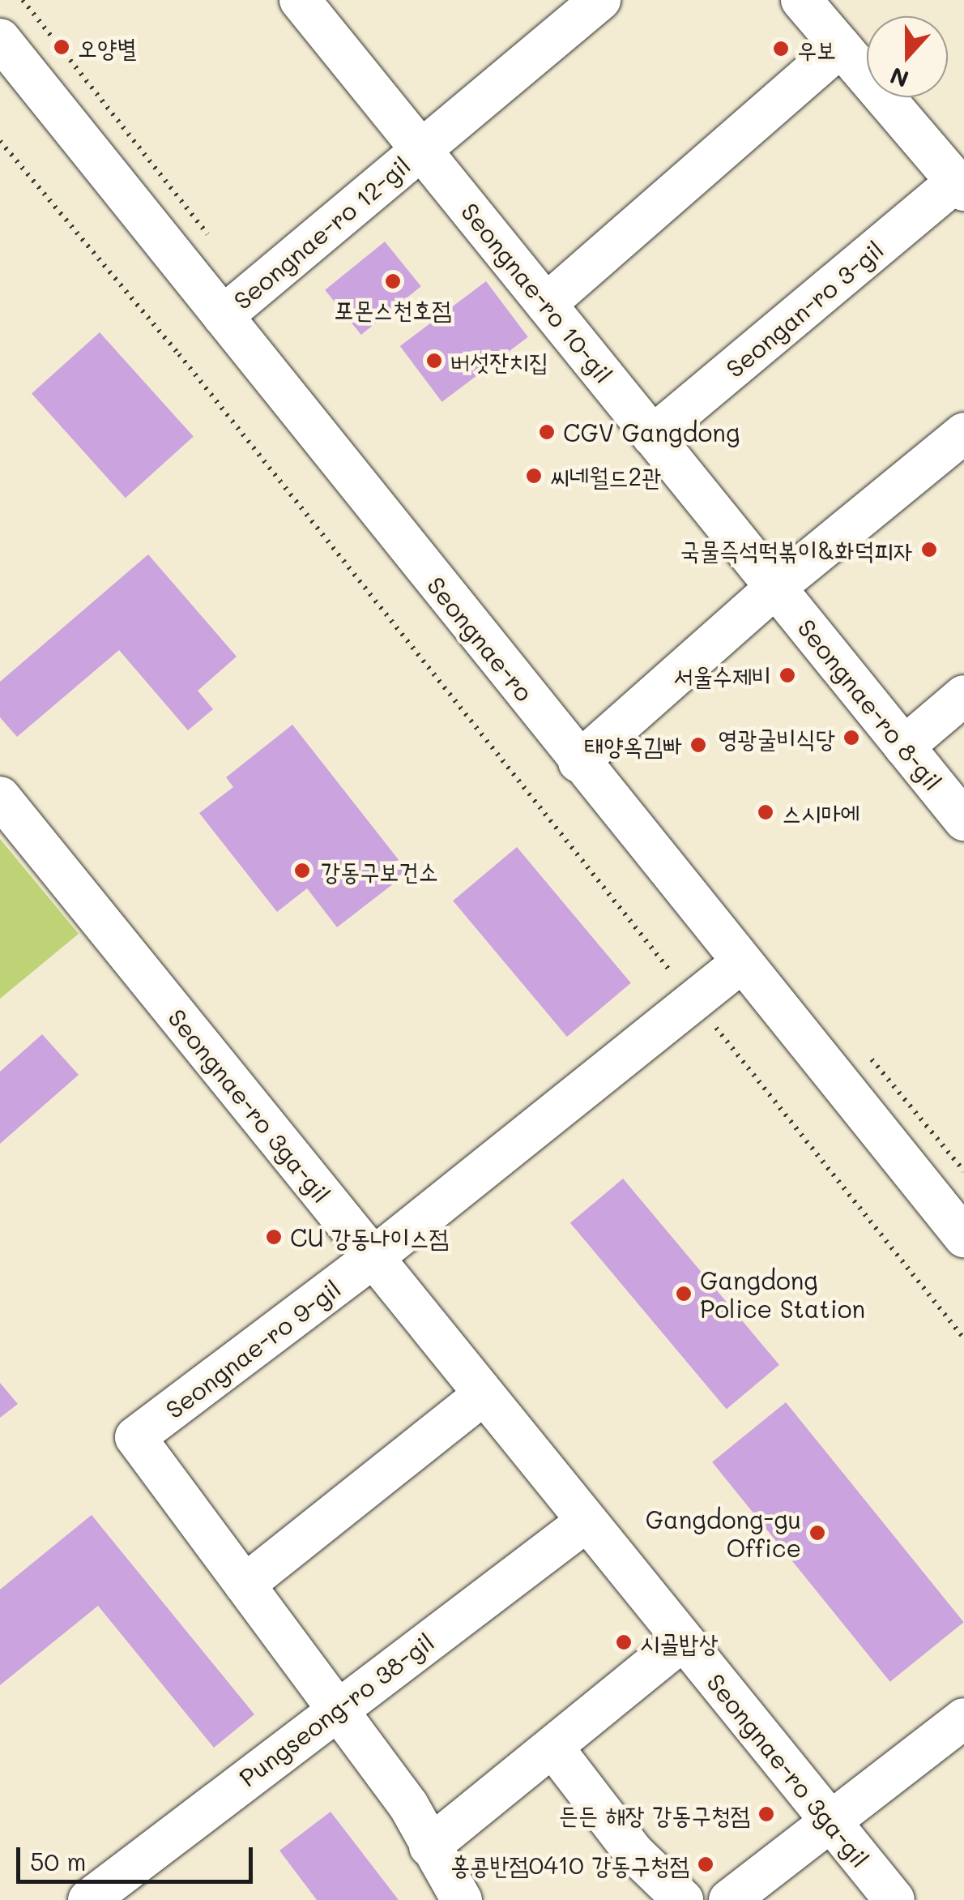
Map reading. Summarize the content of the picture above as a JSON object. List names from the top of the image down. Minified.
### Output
{"streets":{"street":["Seongnae-ro 12-gil","Seongnae-ro 10-gil","Seongan-ro 3-gil","Seongnae-ro","Seongnae-ro 8-gil","Seongnae-ro 3ga-gil","Seongnae-ro 9-gil","Pungseong-ro 38-gil"]},"crossings":[["Seongnae-ro 12-gil","Seongnae-ro 10-gil"],["Seongnae-ro 12-gil","Seongnae-ro"],["Seongnae-ro 10-gil","Seongan-ro 3-gil"],["Seongnae-ro 10-gil","Seongnae-ro 8-gil"],["Seongnae-ro","Seongnae-ro 9-gil"],["Seongnae-ro 3ga-gil","Seongnae-ro 9-gil"],["Seongnae-ro 3ga-gil","Pungseong-ro 38-gil"],["Seongnae-ro 9-gil","Pungseong-ro 38-gil"]],"places":["오양별","우보","포몬스천호점","버섯잔치집","CGV Gangdong","씨네월드2관","국물즉석떡볶이&화덕피자","서울수제비","영광굴비식당","태양옥김빠","스시마에","강동구보건소","CU 강동나이스점","Gangdong Police Station","Gangdong-gu Office","시골밥상","든든 해장 강동구청점","홍콩반점0410 강동구청점"],"scale_bar":"50 m","north":"bottom"}
